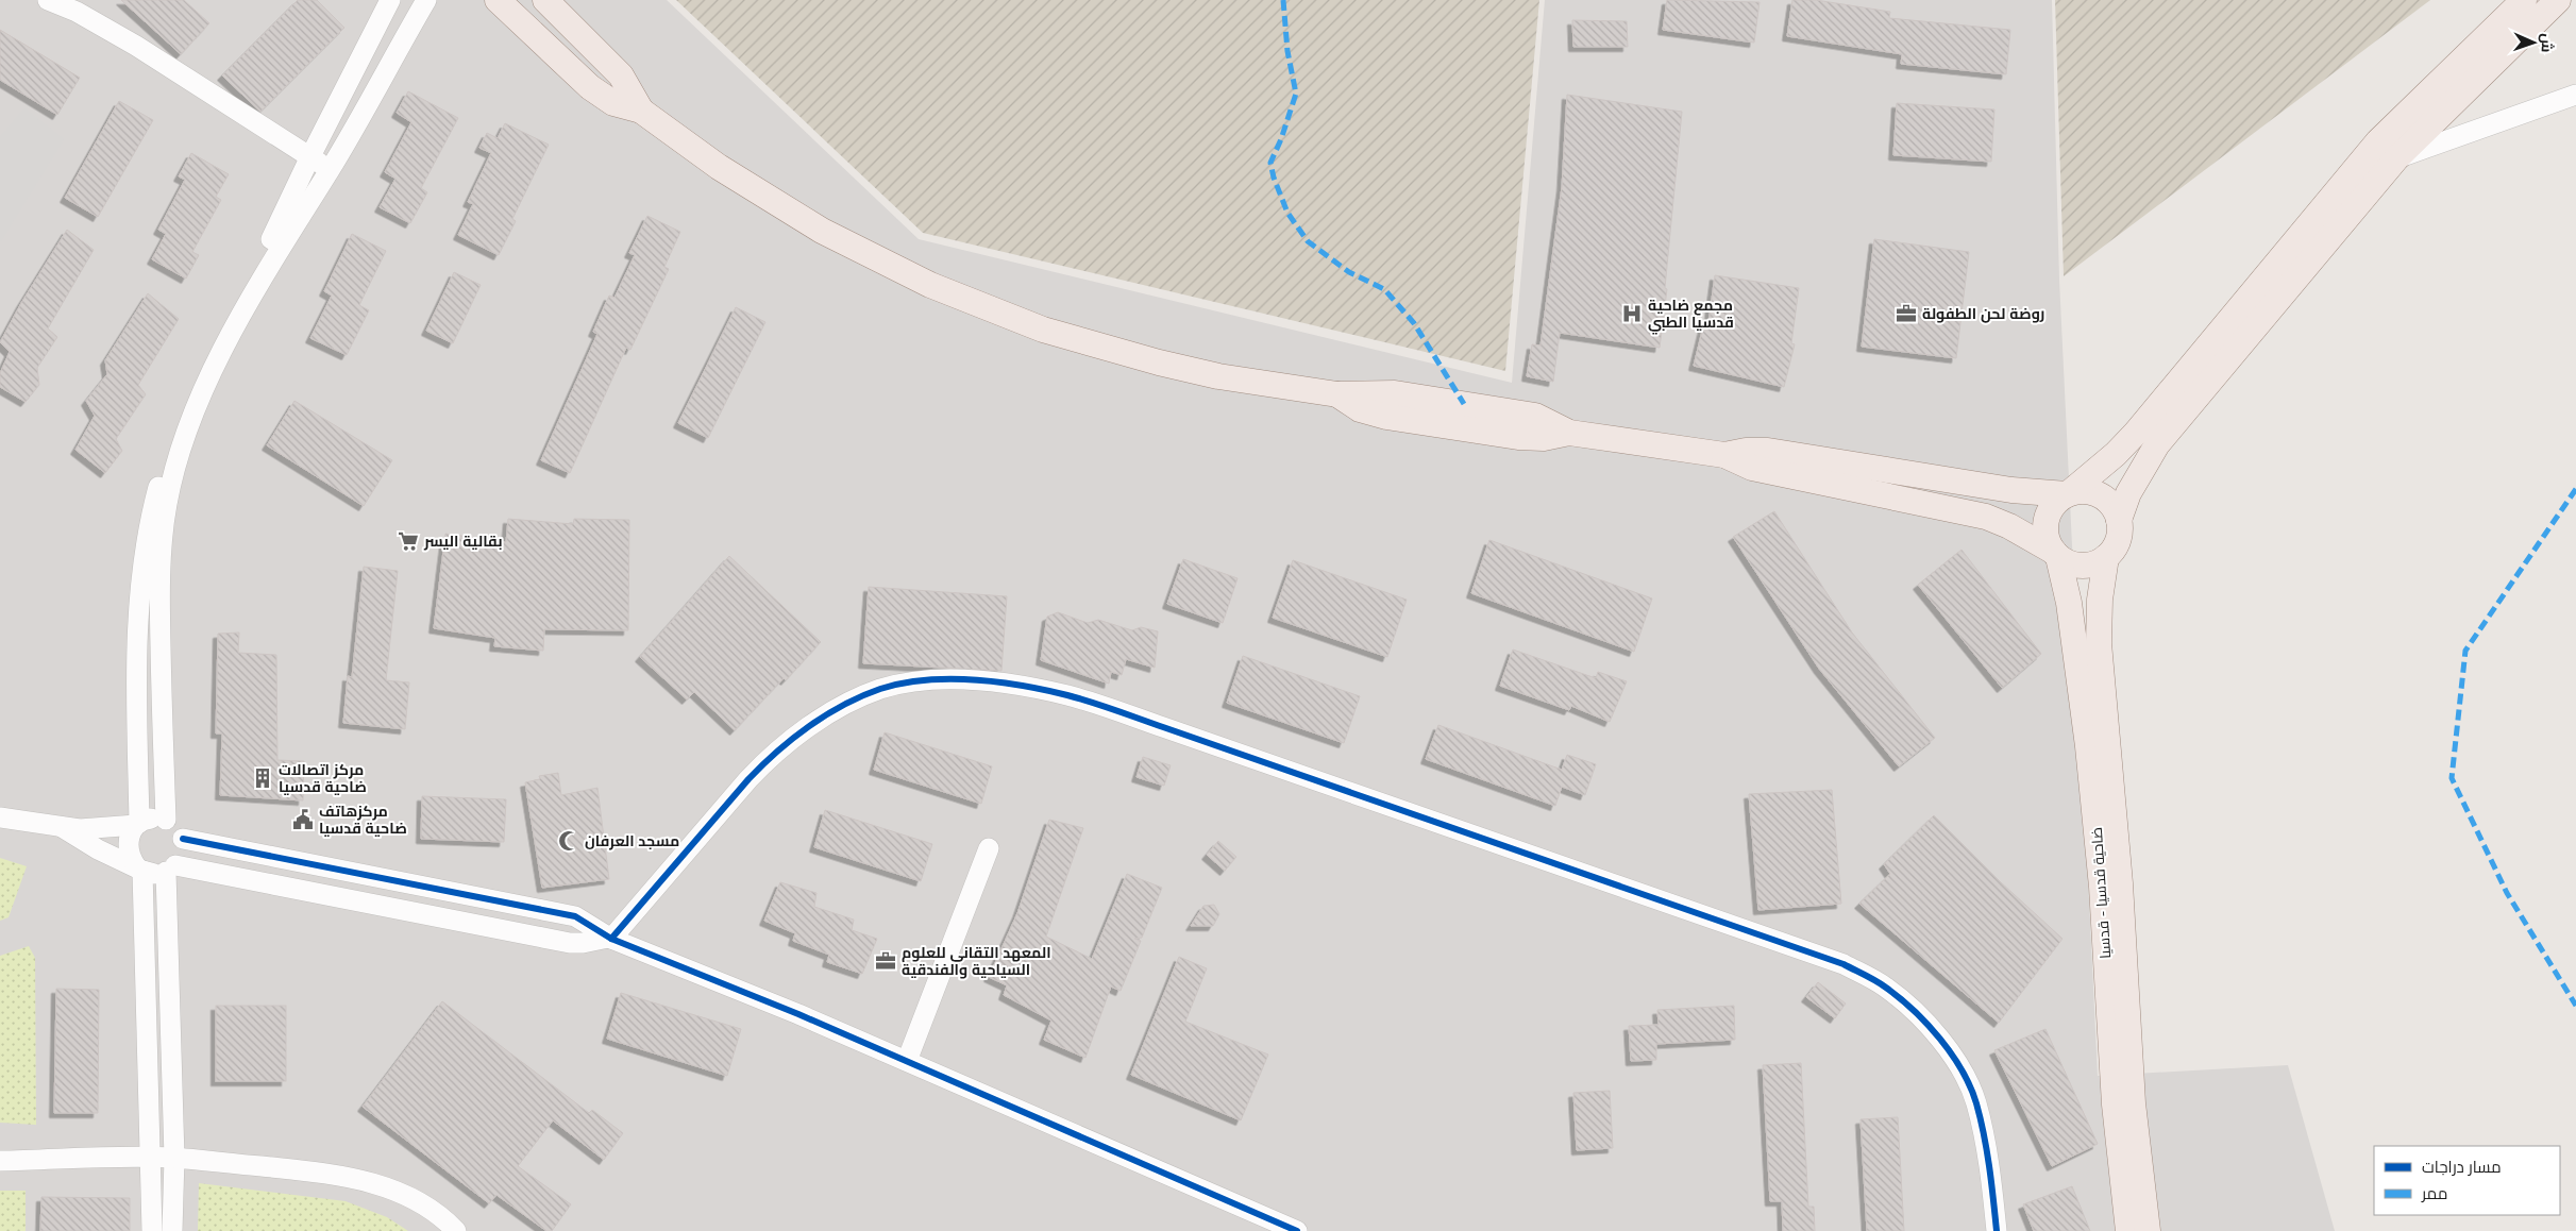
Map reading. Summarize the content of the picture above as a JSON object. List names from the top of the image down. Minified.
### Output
{"streets":{"main road":["ضاحية قدسيا - قدسيا"]},"places":{"hospital":["مجمع ضاحية قدسيا الطبي"],"office":["روضة لحن الطفولة","المعهد التقاني للعلوم السياحية والفندقية"],"supermarket":["بقالية اليسر"],"building":["مركز اتصالات ضاحية قدسيا"],"public building":["مركزهاتف ضاحية قدسيا"],"mosque":["مسجد العرفان"]},"legend":["مسار دراجات","ممر"],"north":"right"}
